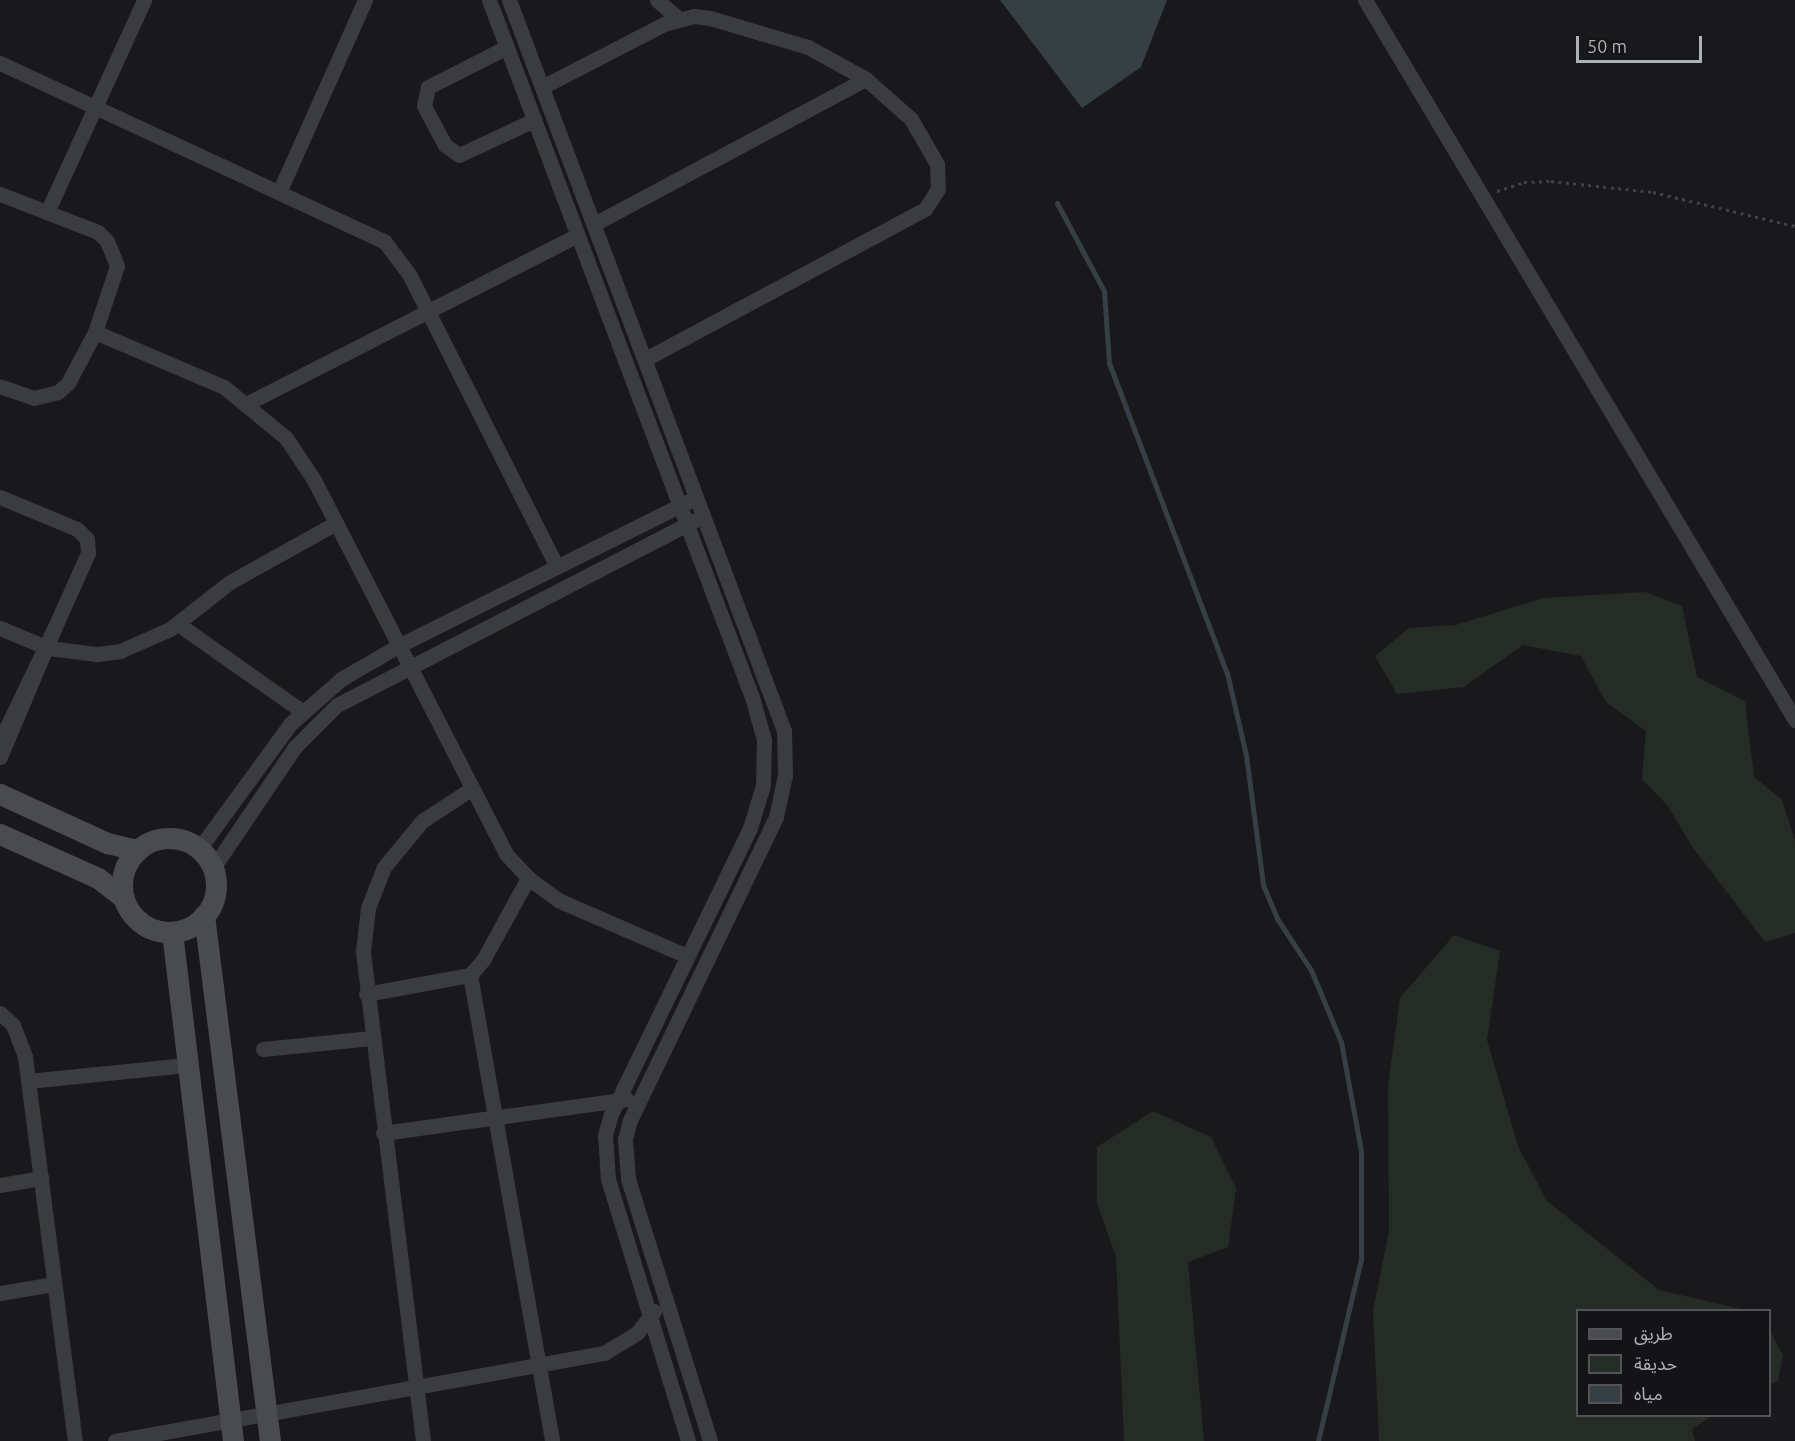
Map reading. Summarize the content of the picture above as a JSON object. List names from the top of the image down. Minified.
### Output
{"legend":["طريق","حديقة","مياه"],"scale_bar":"50 m"}
